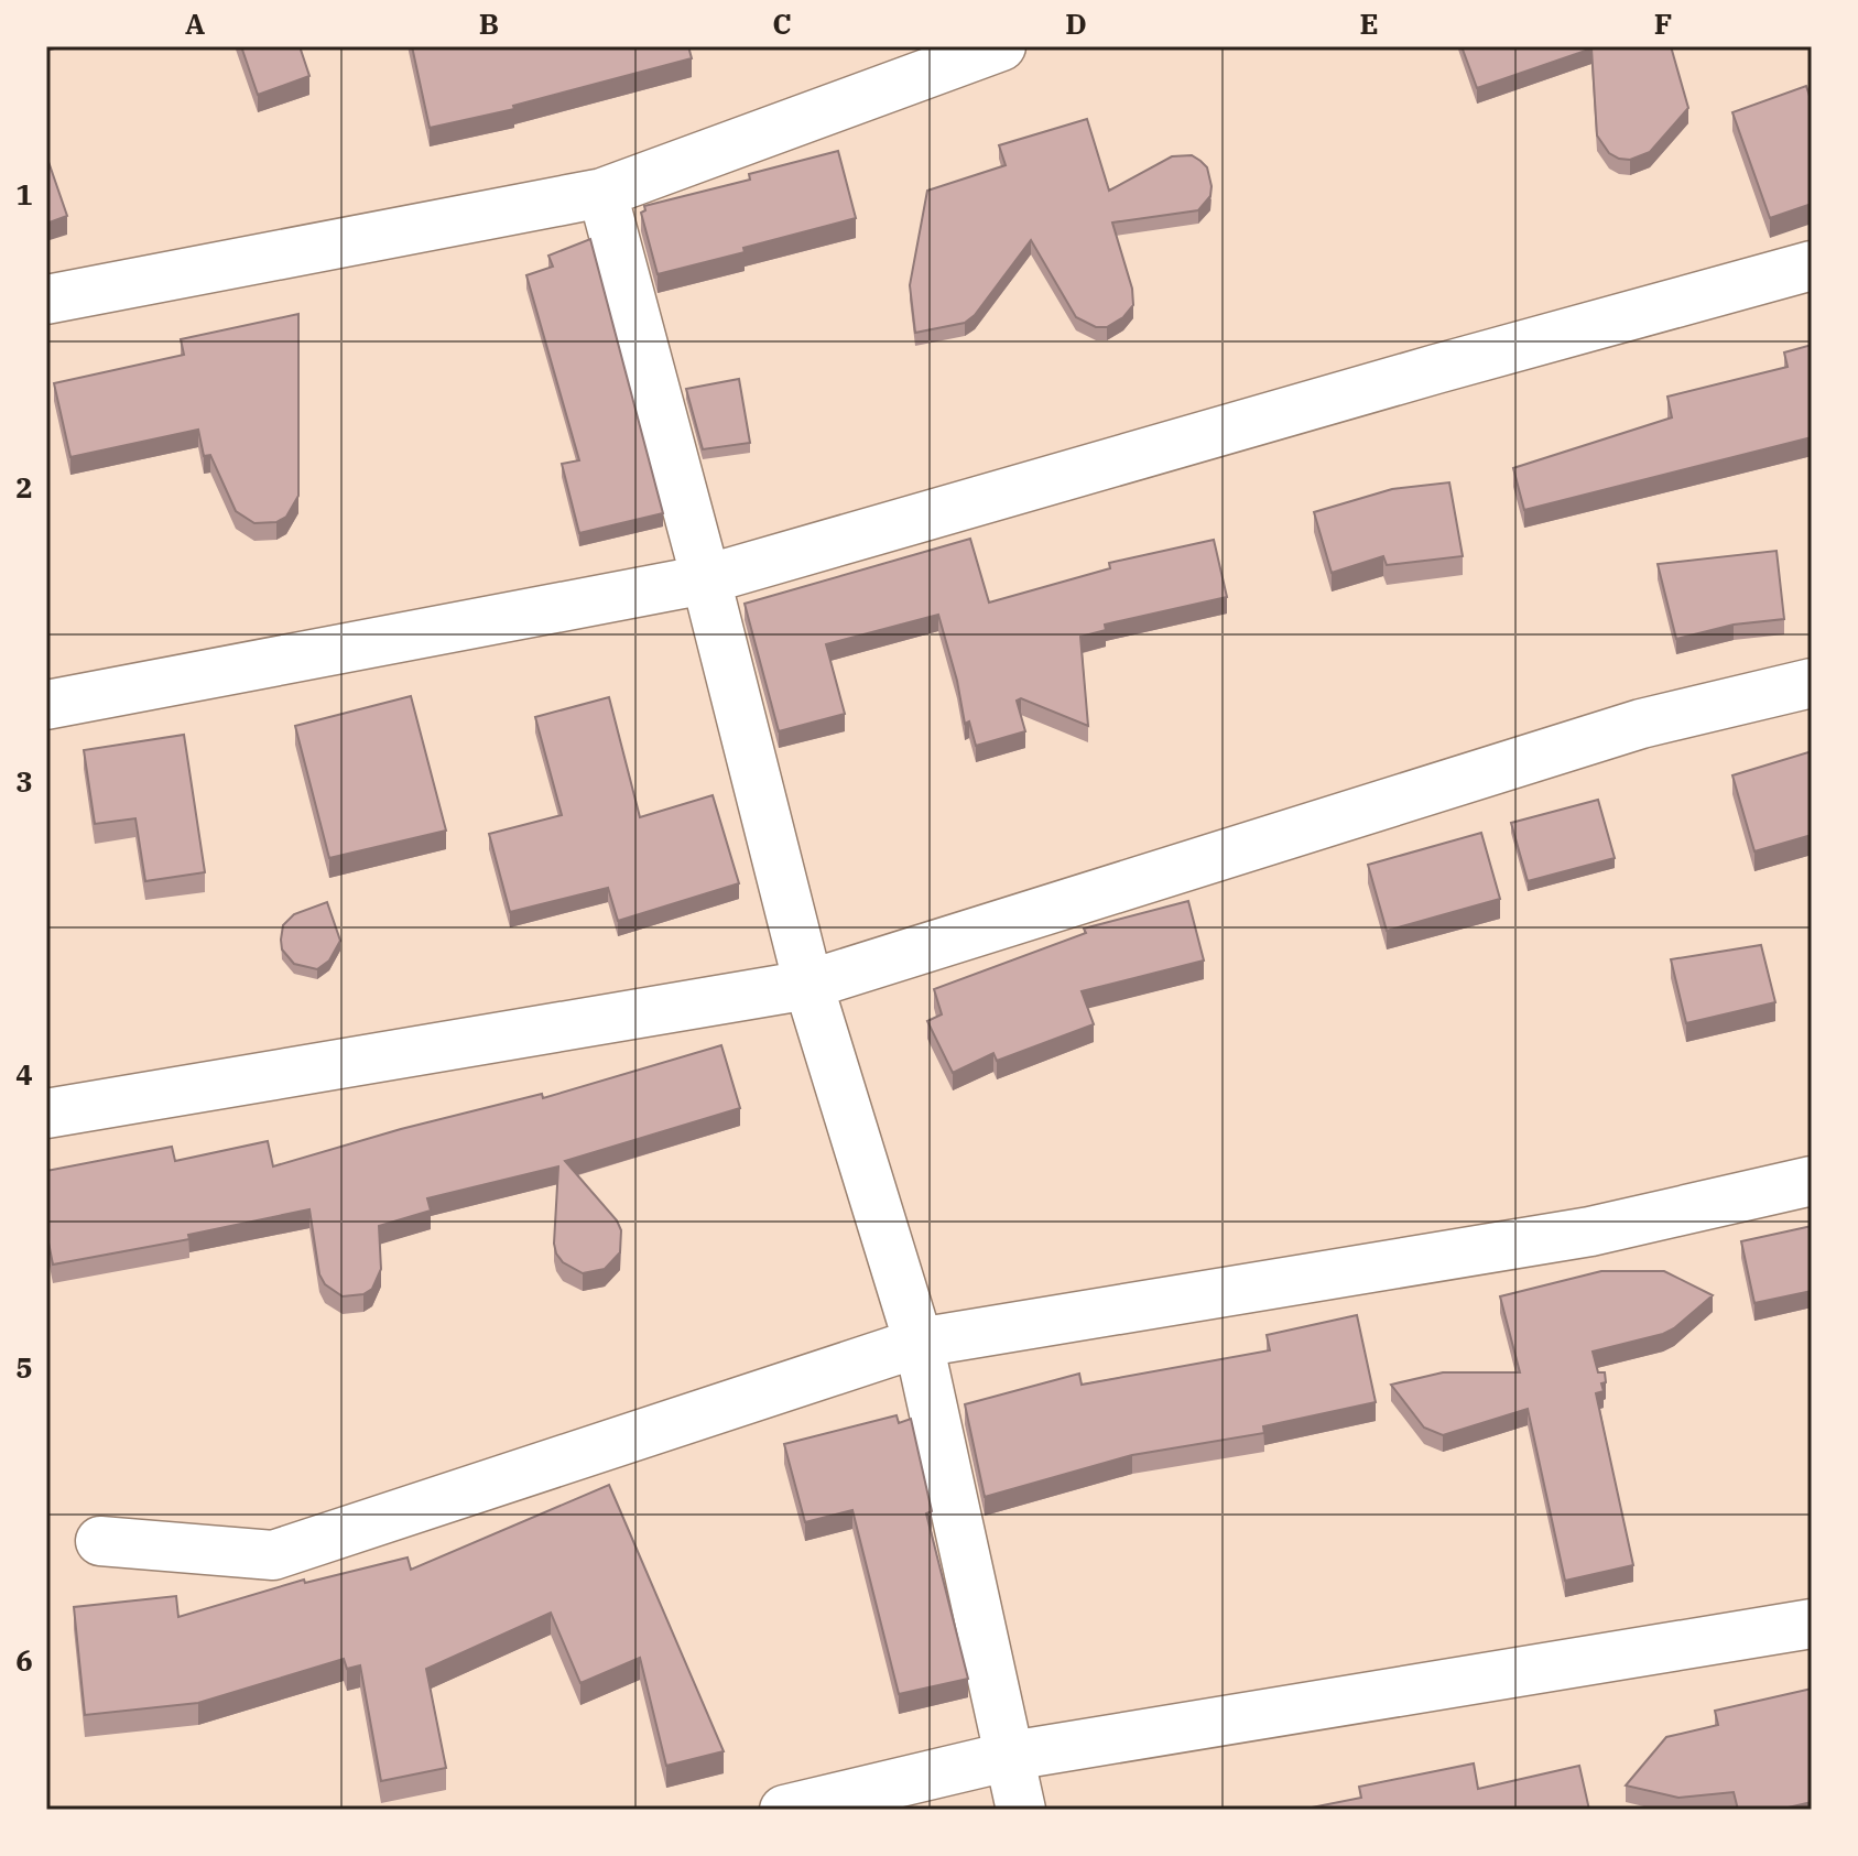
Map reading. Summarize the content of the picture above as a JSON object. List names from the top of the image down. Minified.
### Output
{"grid":{"columns":["A","B","C","D","E","F"],"rows":["1","2","3","4","5","6"]}}
